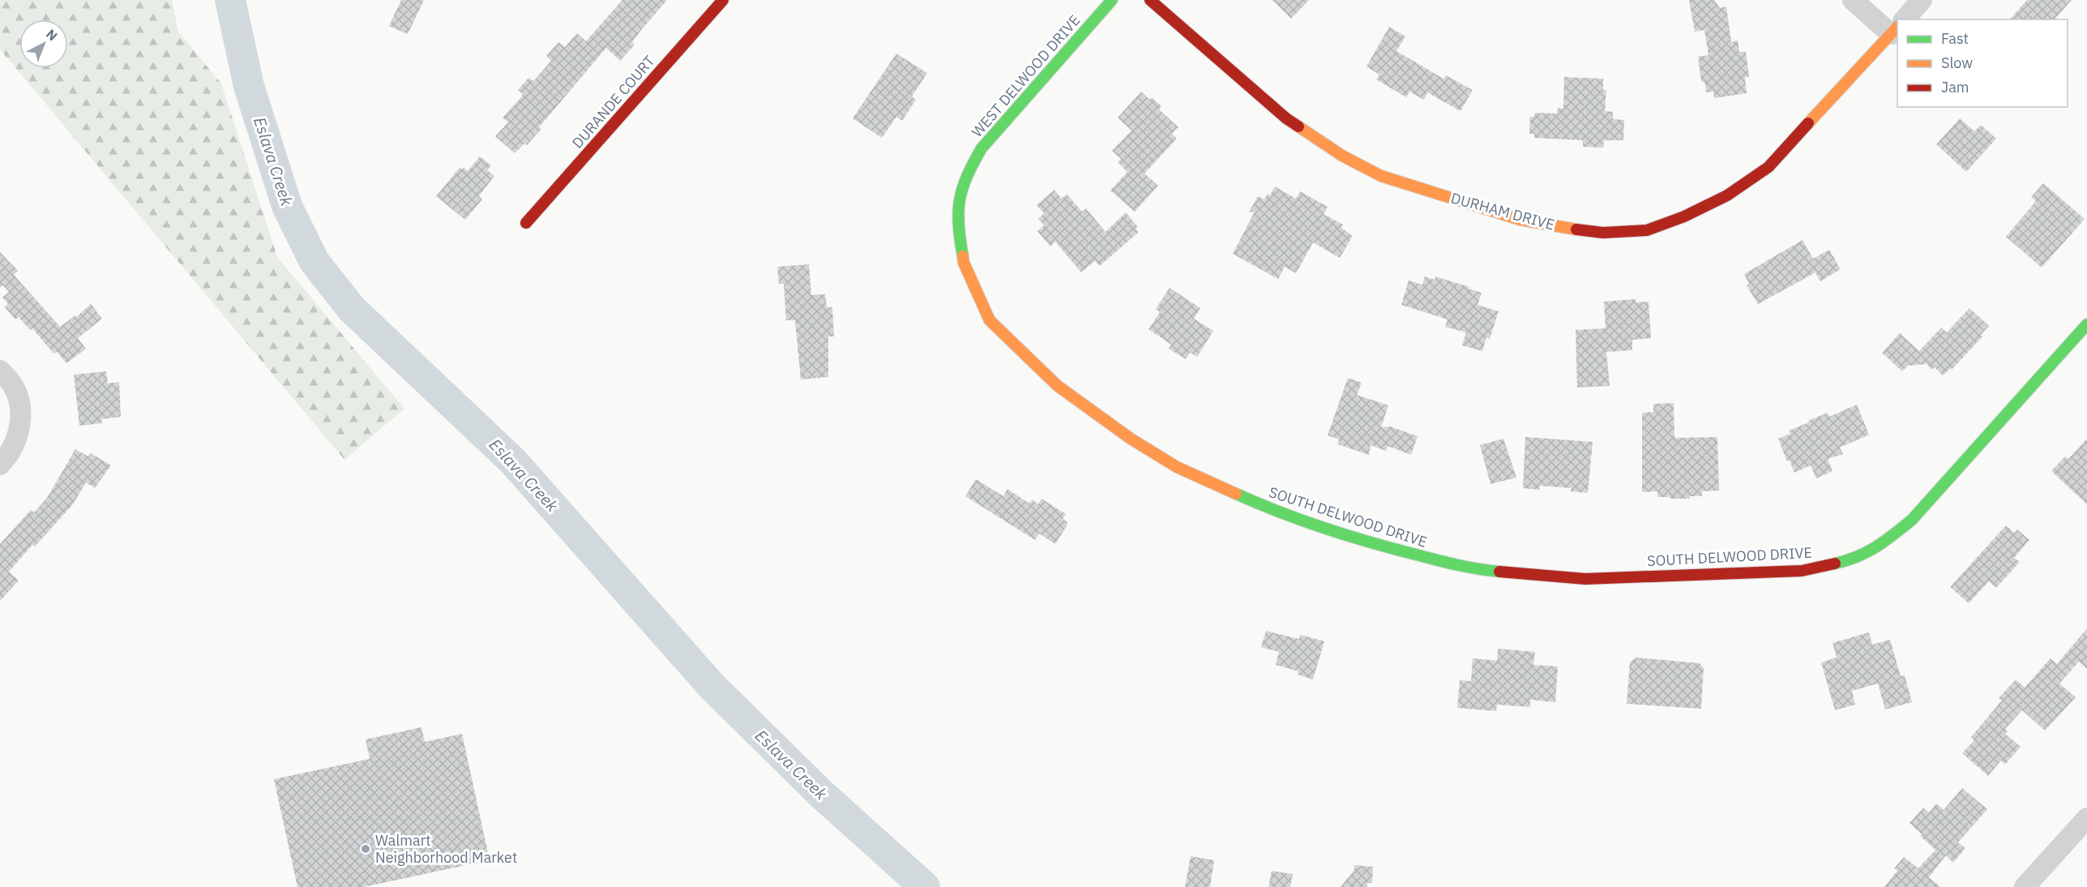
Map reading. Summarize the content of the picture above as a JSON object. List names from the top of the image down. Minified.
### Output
{"streets":{"street":["WEST DELWOOD DRIVE","DURANDE COURT","DURHAM DRIVE","SOUTH DELWOOD DRIVE"]},"crossings":[["WEST DELWOOD DRIVE","SOUTH DELWOOD DRIVE"]],"water":["Eslava Creek"],"places":["Walmart Neighborhood Market"],"legend":["Fast","Slow","Jam"],"north":"top right"}
